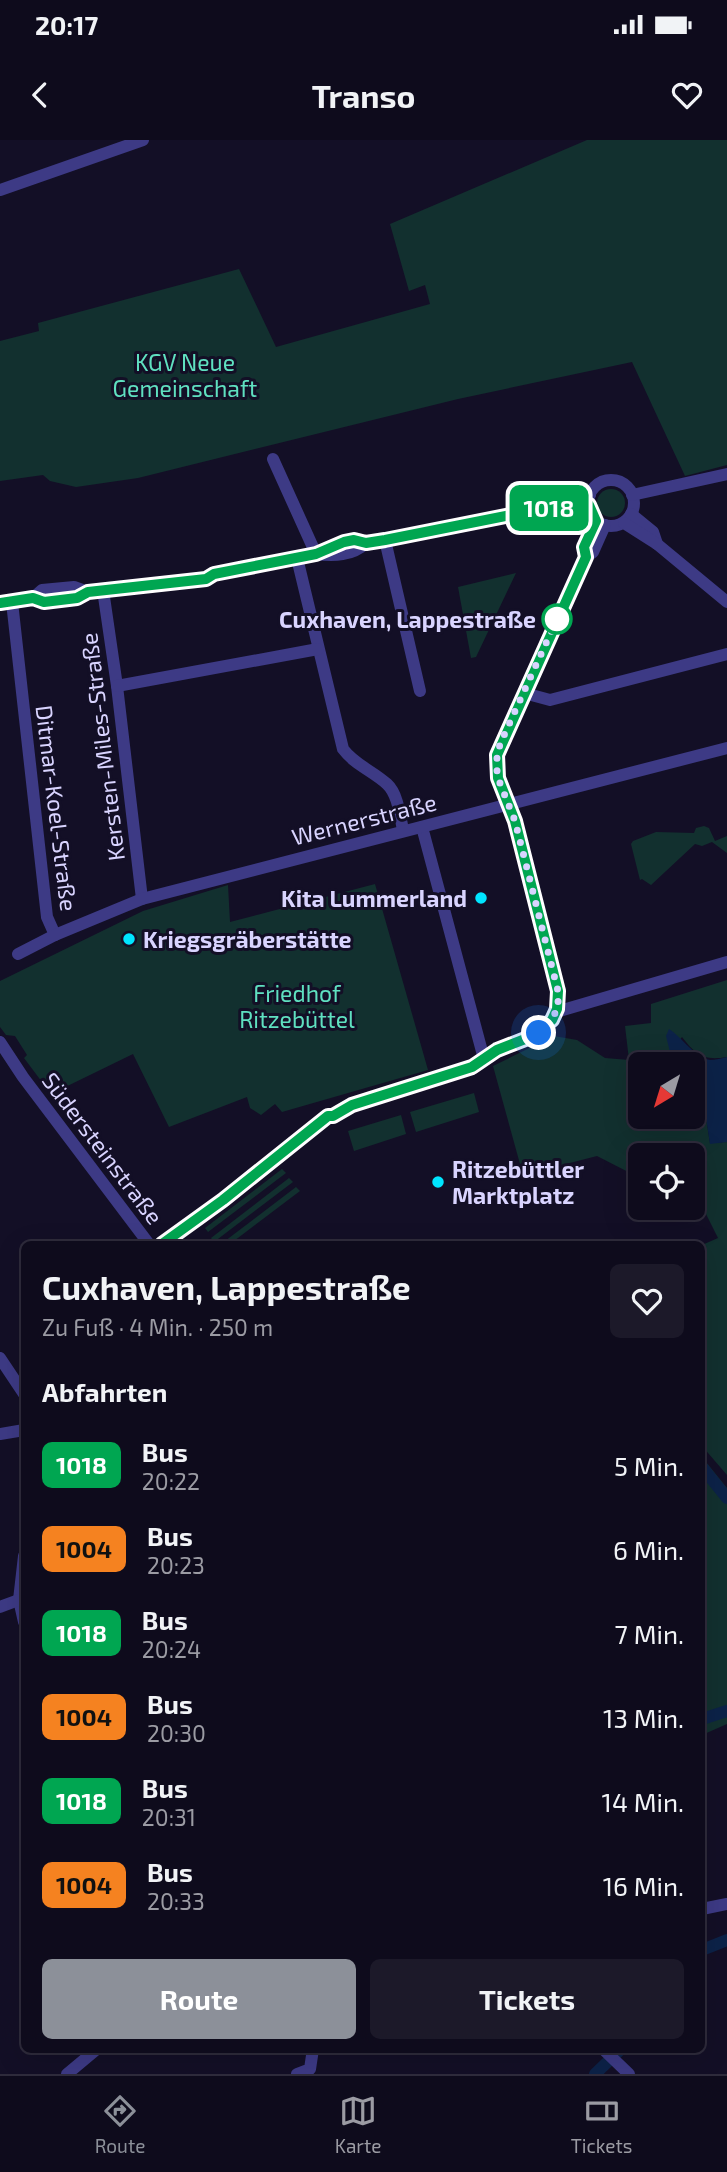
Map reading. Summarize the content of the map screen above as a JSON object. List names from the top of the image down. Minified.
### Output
{"streets":{"street":["Kersten-Miles-Straße","Ditmar-Koel-Straße","Wernerstraße","Südersteinstraße"]},"crossings":[["Kersten-Miles-Straße","Wernerstraße"],["Ditmar-Koel-Straße","Wernerstraße"]],"parks":["KGV Neue Gemeinschaft","Friedhof Ritzebüttel"],"places":["Cuxhaven, Lappestraße","Kita Lummerland","Kriegsgräberstätte","Ritzebüttler Marktplatz"],"lines":["bus line 1018"],"north":"bottom left","page":{"status":"20:17","header":"Transo","on_map":"1018","heading":[["Cuxhaven, Lappestraße","Zu Fuß · 4 Min. · 250 m"],"Abfahrten"],"list":[{"mark":"1018","name":"Bus","note":"20:22","value":"5 Min."},{"mark":"1004","name":"Bus","note":"20:23","value":"6 Min."},{"mark":"1018","name":"Bus","note":"20:24","value":"7 Min."},{"mark":"1004","name":"Bus","note":"20:30","value":"13 Min."},{"mark":"1018","name":"Bus","note":"20:31","value":"14 Min."},{"mark":"1004","name":"Bus","note":"20:33","value":"16 Min."}],"buttons":["Route","Tickets"],"tabs":["Route","Karte","Tickets"]}}
